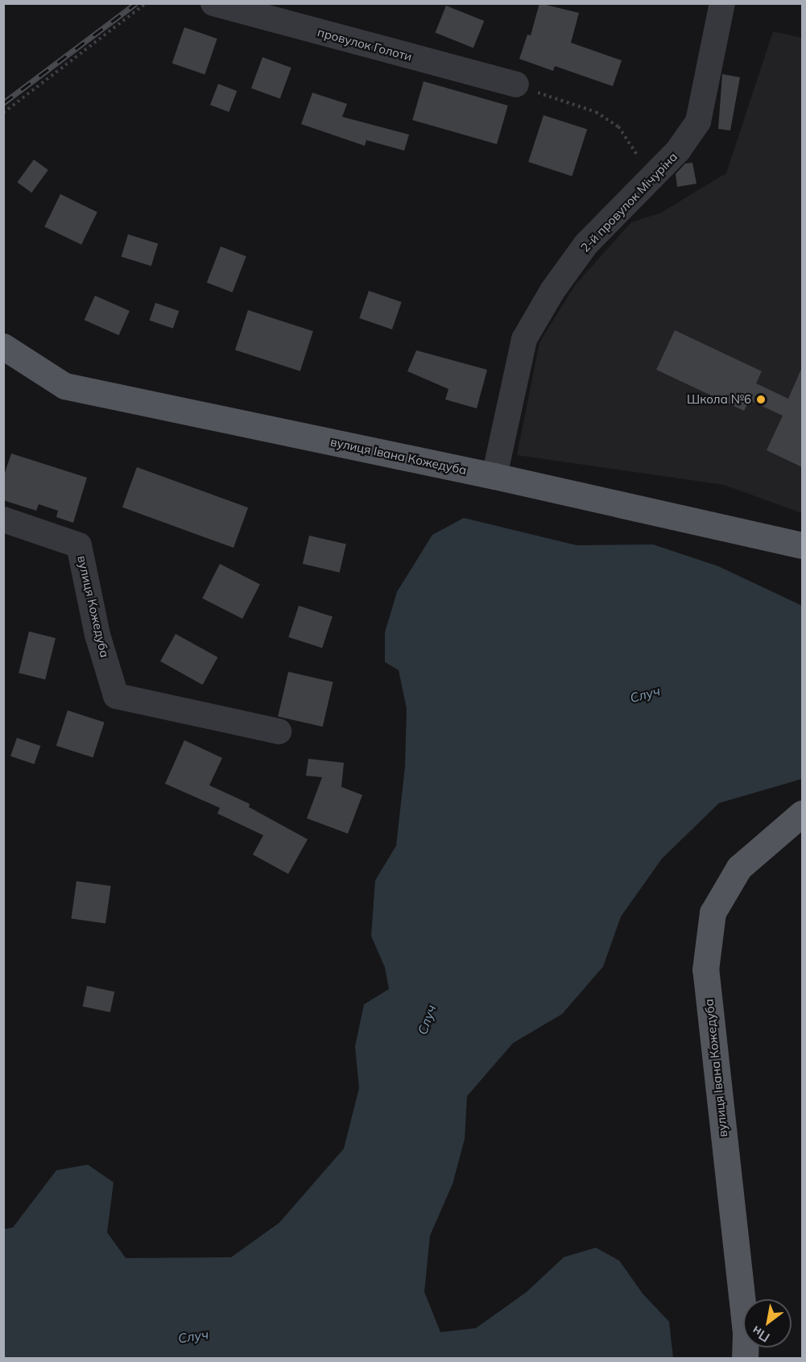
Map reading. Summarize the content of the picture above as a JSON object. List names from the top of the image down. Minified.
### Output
{"streets":{"main road":["вулиця Івана Кожедуба"],"street":["провулок Голоти","2-й провулок Мічуріна","вулиця Кожедуба"]},"crossings":[["2-й провулок Мічуріна","вулиця Івана Кожедуба"]],"water":["Случ"],"places":["Школа №6"],"north":"bottom left"}
